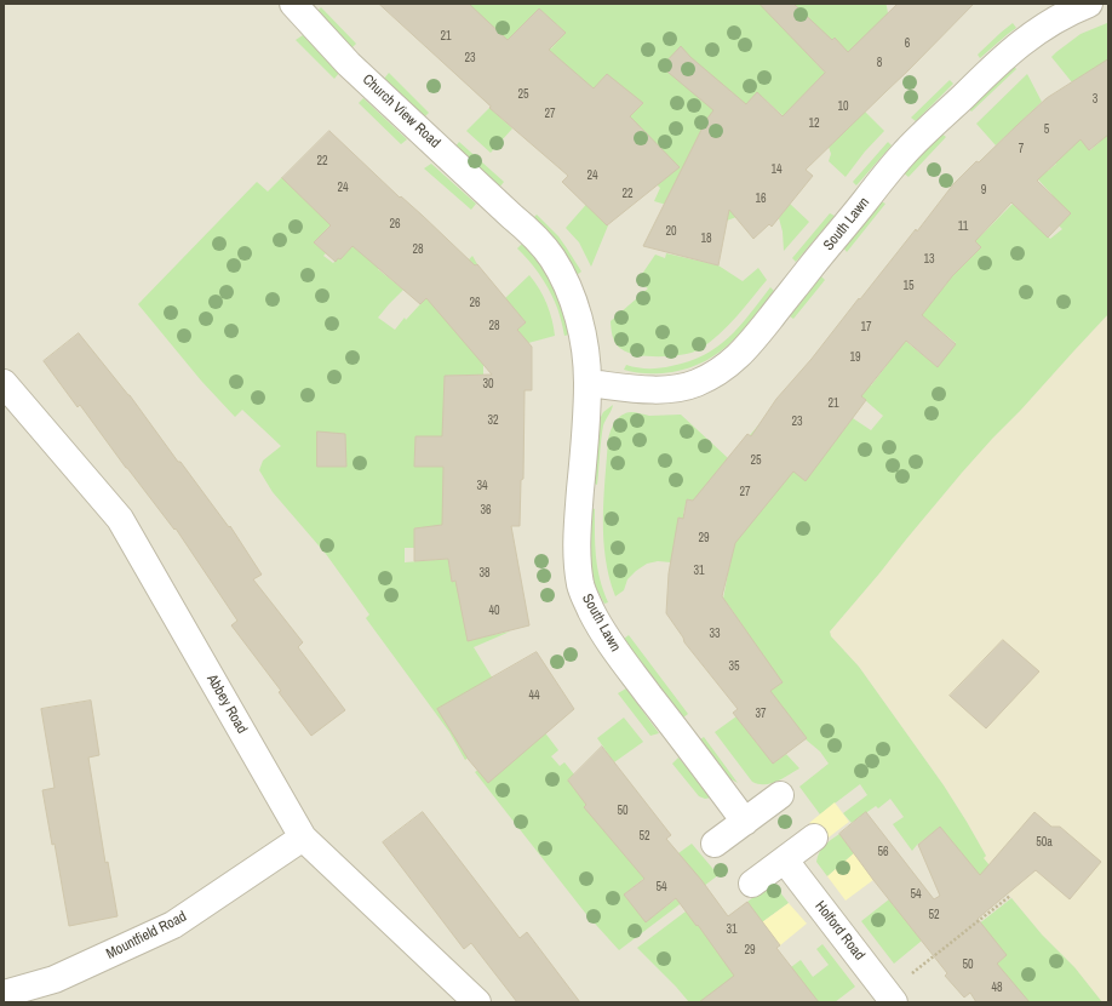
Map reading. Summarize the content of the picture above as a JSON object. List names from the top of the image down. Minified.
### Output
{"streets":{"street":["Church View Road","South Lawn","Abbey Road","Holford Road","Mountfield Road"]},"crossings":[["Church View Road","South Lawn"],["Abbey Road","Mountfield Road"]],"house_numbers":["21","6","23","8","25","3","10","27","12","5","7","22","14","24","24","9","22","16","26","11","20","18","28","13","15","26","28","17","19","30","21","32","23","25","34","27","36","29","31","38","40","33","35","44","37","50","52","50a","56","54","54","52","31","29","50","48"]}
